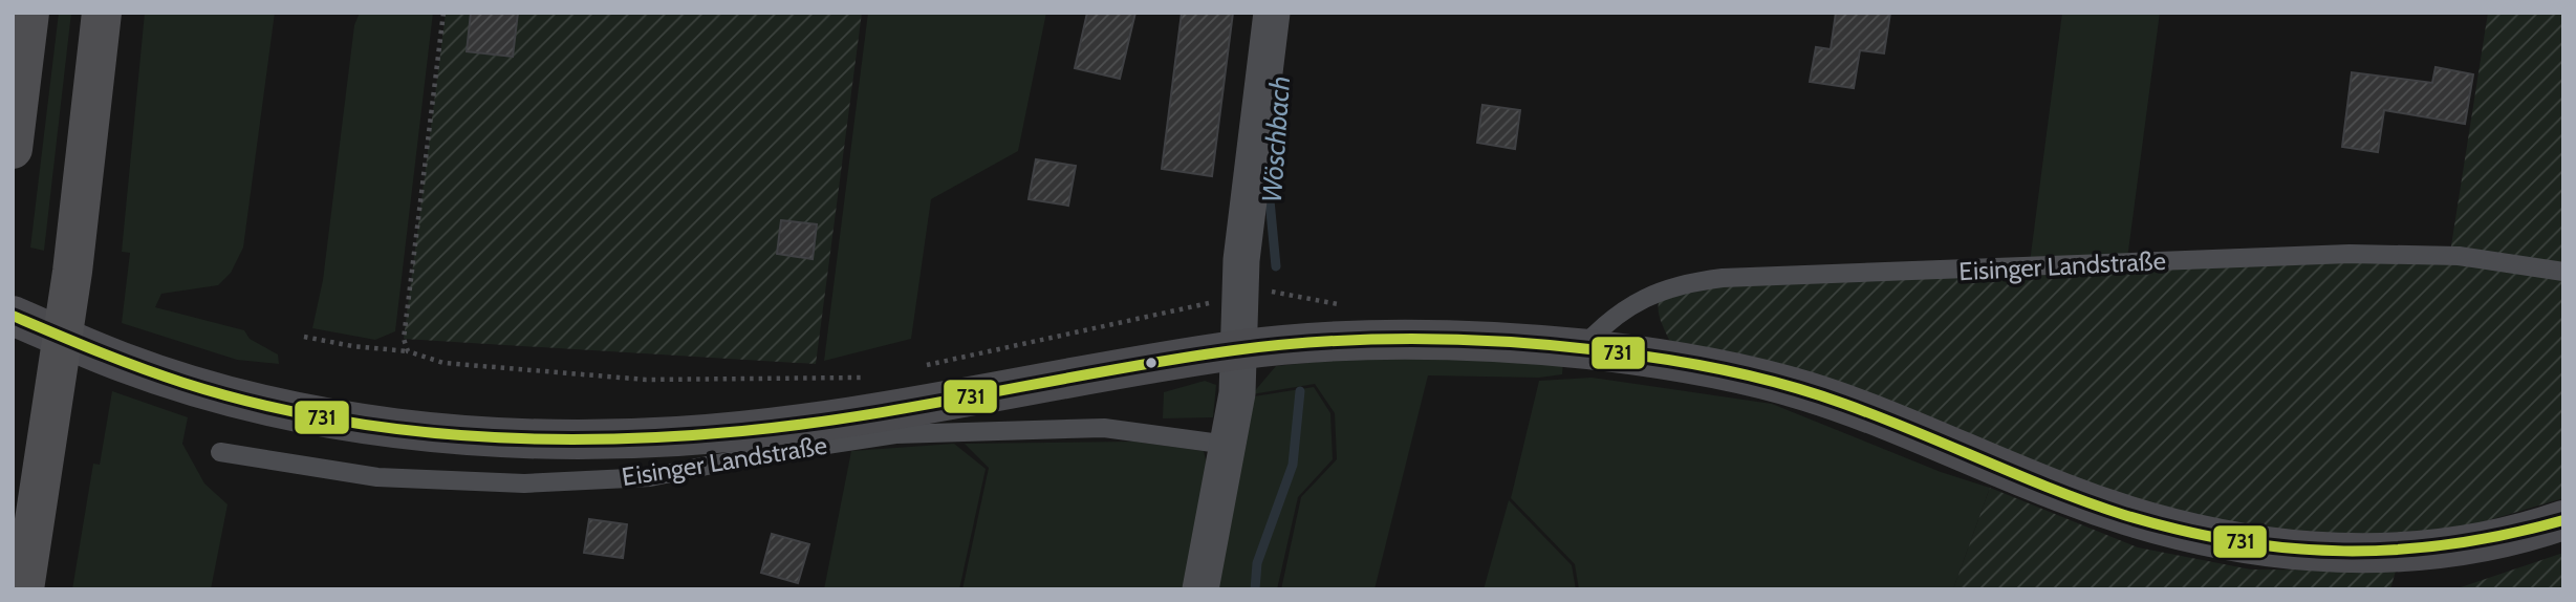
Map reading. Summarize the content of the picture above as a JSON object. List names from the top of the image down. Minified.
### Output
{"streets":{"main road":["Eisinger Landstraße"]},"water":["Wöschbach"],"lines":["transit line 731"]}
